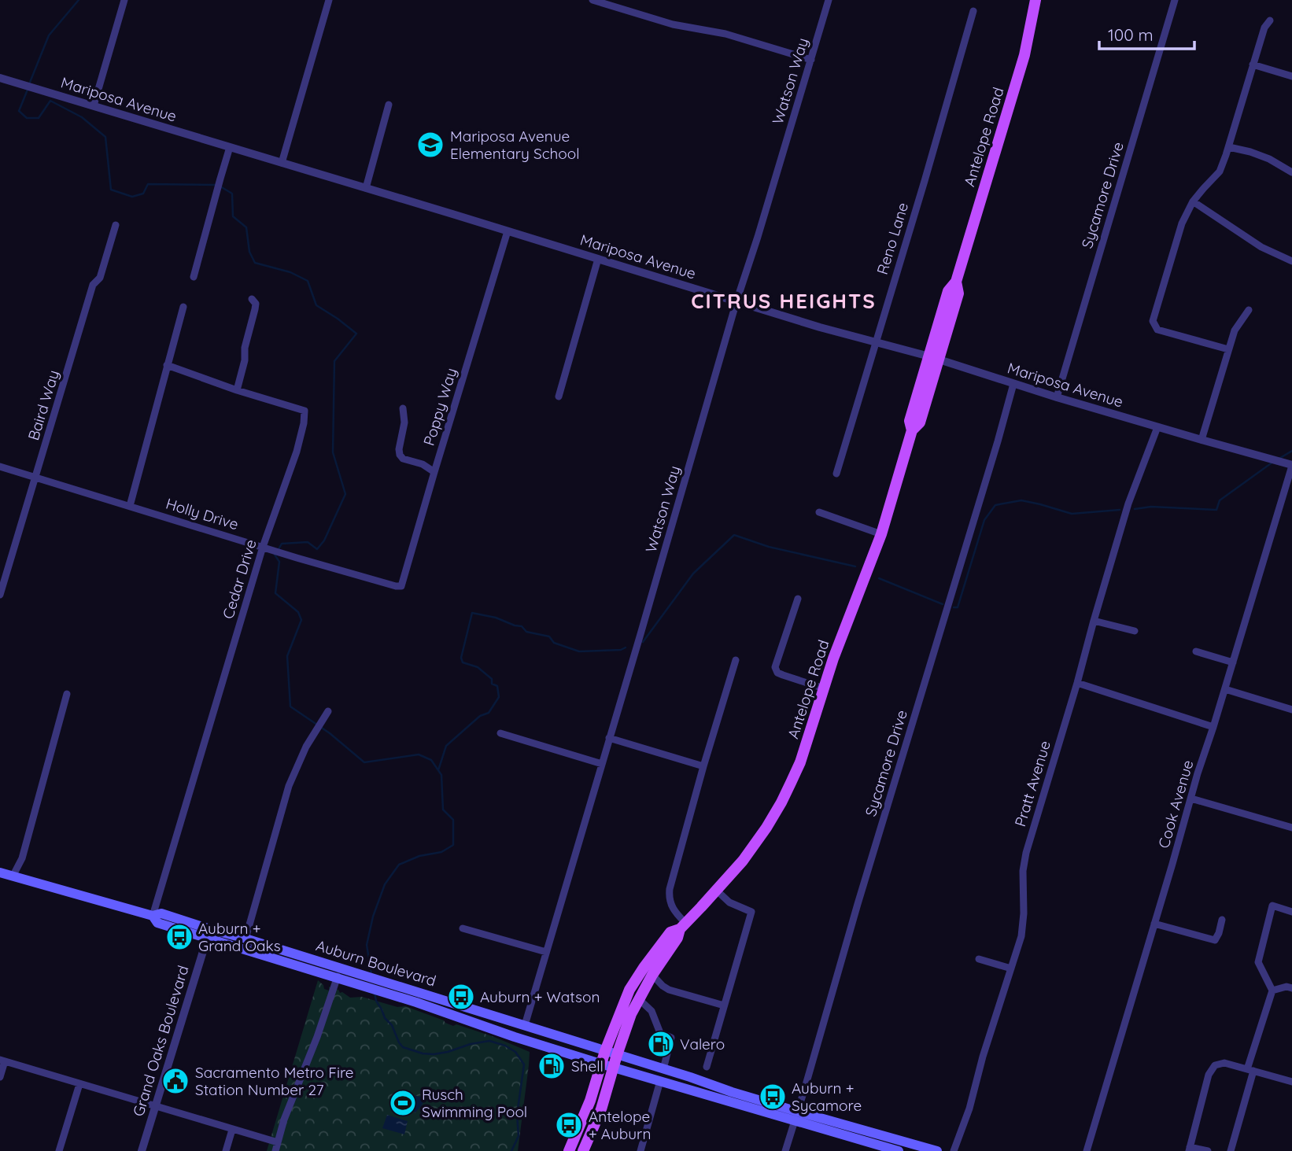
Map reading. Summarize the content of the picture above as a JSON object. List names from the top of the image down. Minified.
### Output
{"streets":{"main road":["Antelope Road","Auburn Boulevard"],"street":["Watson Way","Mariposa Avenue","Sycamore Drive","Reno Lane","Baird Way","Poppy Way","Holly Drive","Cedar Drive","Pratt Avenue","Cook Avenue","Grand Oaks Boulevard"]},"crossings":[["Watson Way","Mariposa Avenue"],["Watson Way","Auburn Boulevard"],["Mariposa Avenue","Antelope Road"],["Mariposa Avenue","Sycamore Drive"],["Mariposa Avenue","Reno Lane"],["Mariposa Avenue","Poppy Way"],["Mariposa Avenue","Pratt Avenue"],["Mariposa Avenue","Cook Avenue"],["Antelope Road","Auburn Boulevard"],["Sycamore Drive","Auburn Boulevard"],["Baird Way","Holly Drive"],["Poppy Way","Holly Drive"],["Holly Drive","Cedar Drive"],["Cedar Drive","Auburn Boulevard"],["Auburn Boulevard","Grand Oaks Boulevard"]],"districts":["CITRUS HEIGHTS"],"places":{"school or university":["Mariposa Avenue Elementary School"],"bus stop":["Auburn + Grand Oaks","Auburn + Watson","Auburn + Sycamore","Antelope + Auburn"],"fuel station":["Valero","Shell"],"public building":["Sacramento Metro Fire Station Number 27"],"sports":["Rusch Swimming Pool"]},"scale_bar":"100 m"}
